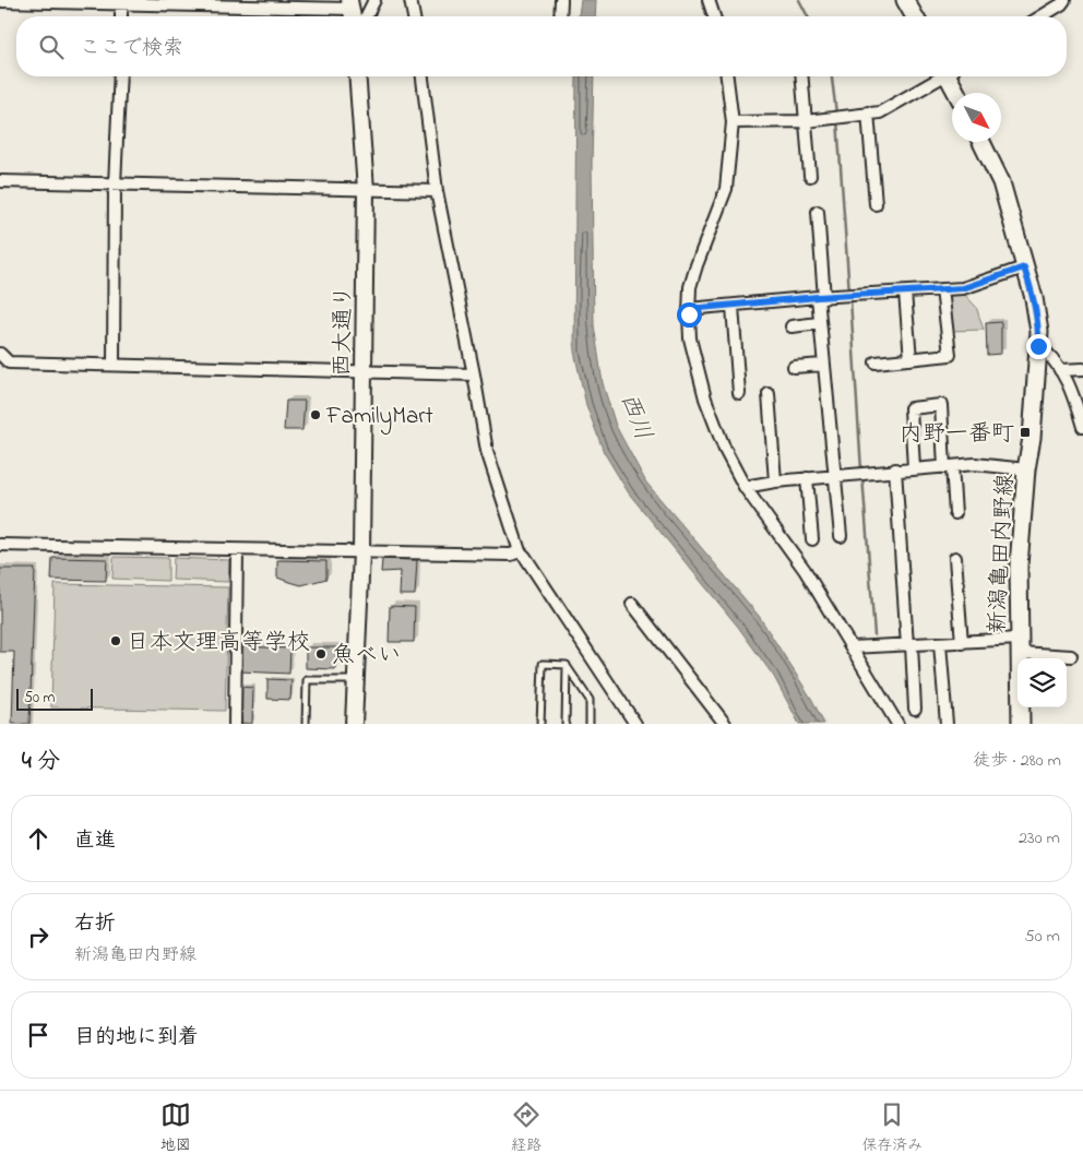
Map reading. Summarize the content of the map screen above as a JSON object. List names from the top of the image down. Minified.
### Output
{"streets":{"main road":["新潟亀田内野線"],"street":["西大通り"]},"water":["西川"],"places":{"other":["FamilyMart","日本文理高等学校","魚べい"],"transit":["内野一番町"]},"scale_bar":"50 m","north":"bottom right","page":{"search":"ここで検索","scale":"50 m","heading":["4 分","徒歩 · 280 m"],"list":[["直進","230 m"],["右折","新潟亀田内野線","50 m"],"目的地に到着"],"nav":["地図","経路","保存済み"]}}
